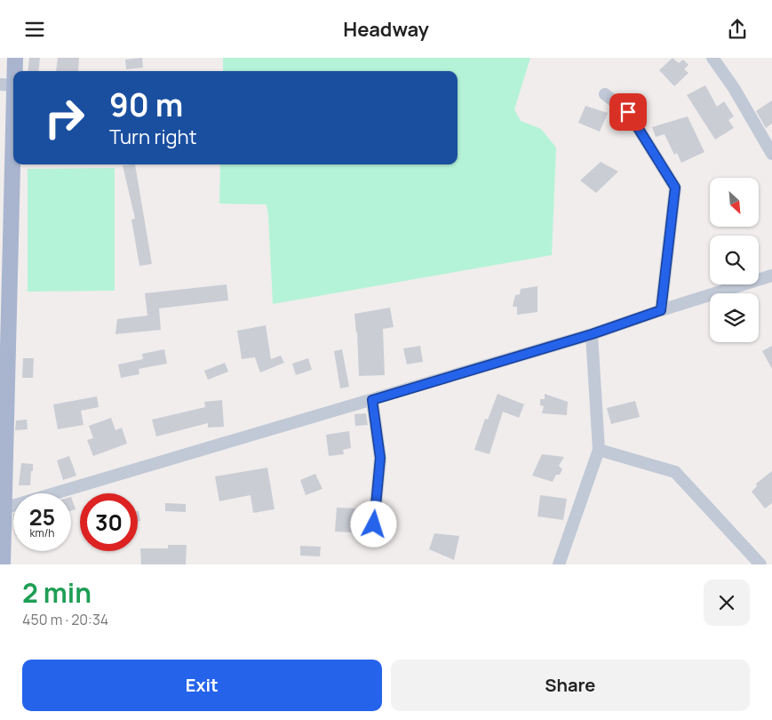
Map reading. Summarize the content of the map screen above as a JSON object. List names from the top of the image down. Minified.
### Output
{"north":"bottom right","page":{"header":"Headway","turn":["90 m","Turn right"],"speed":"25 km/h","limit":"30","heading":["2 min","450 m · 20:34"],"buttons":["Exit","Share"]}}
